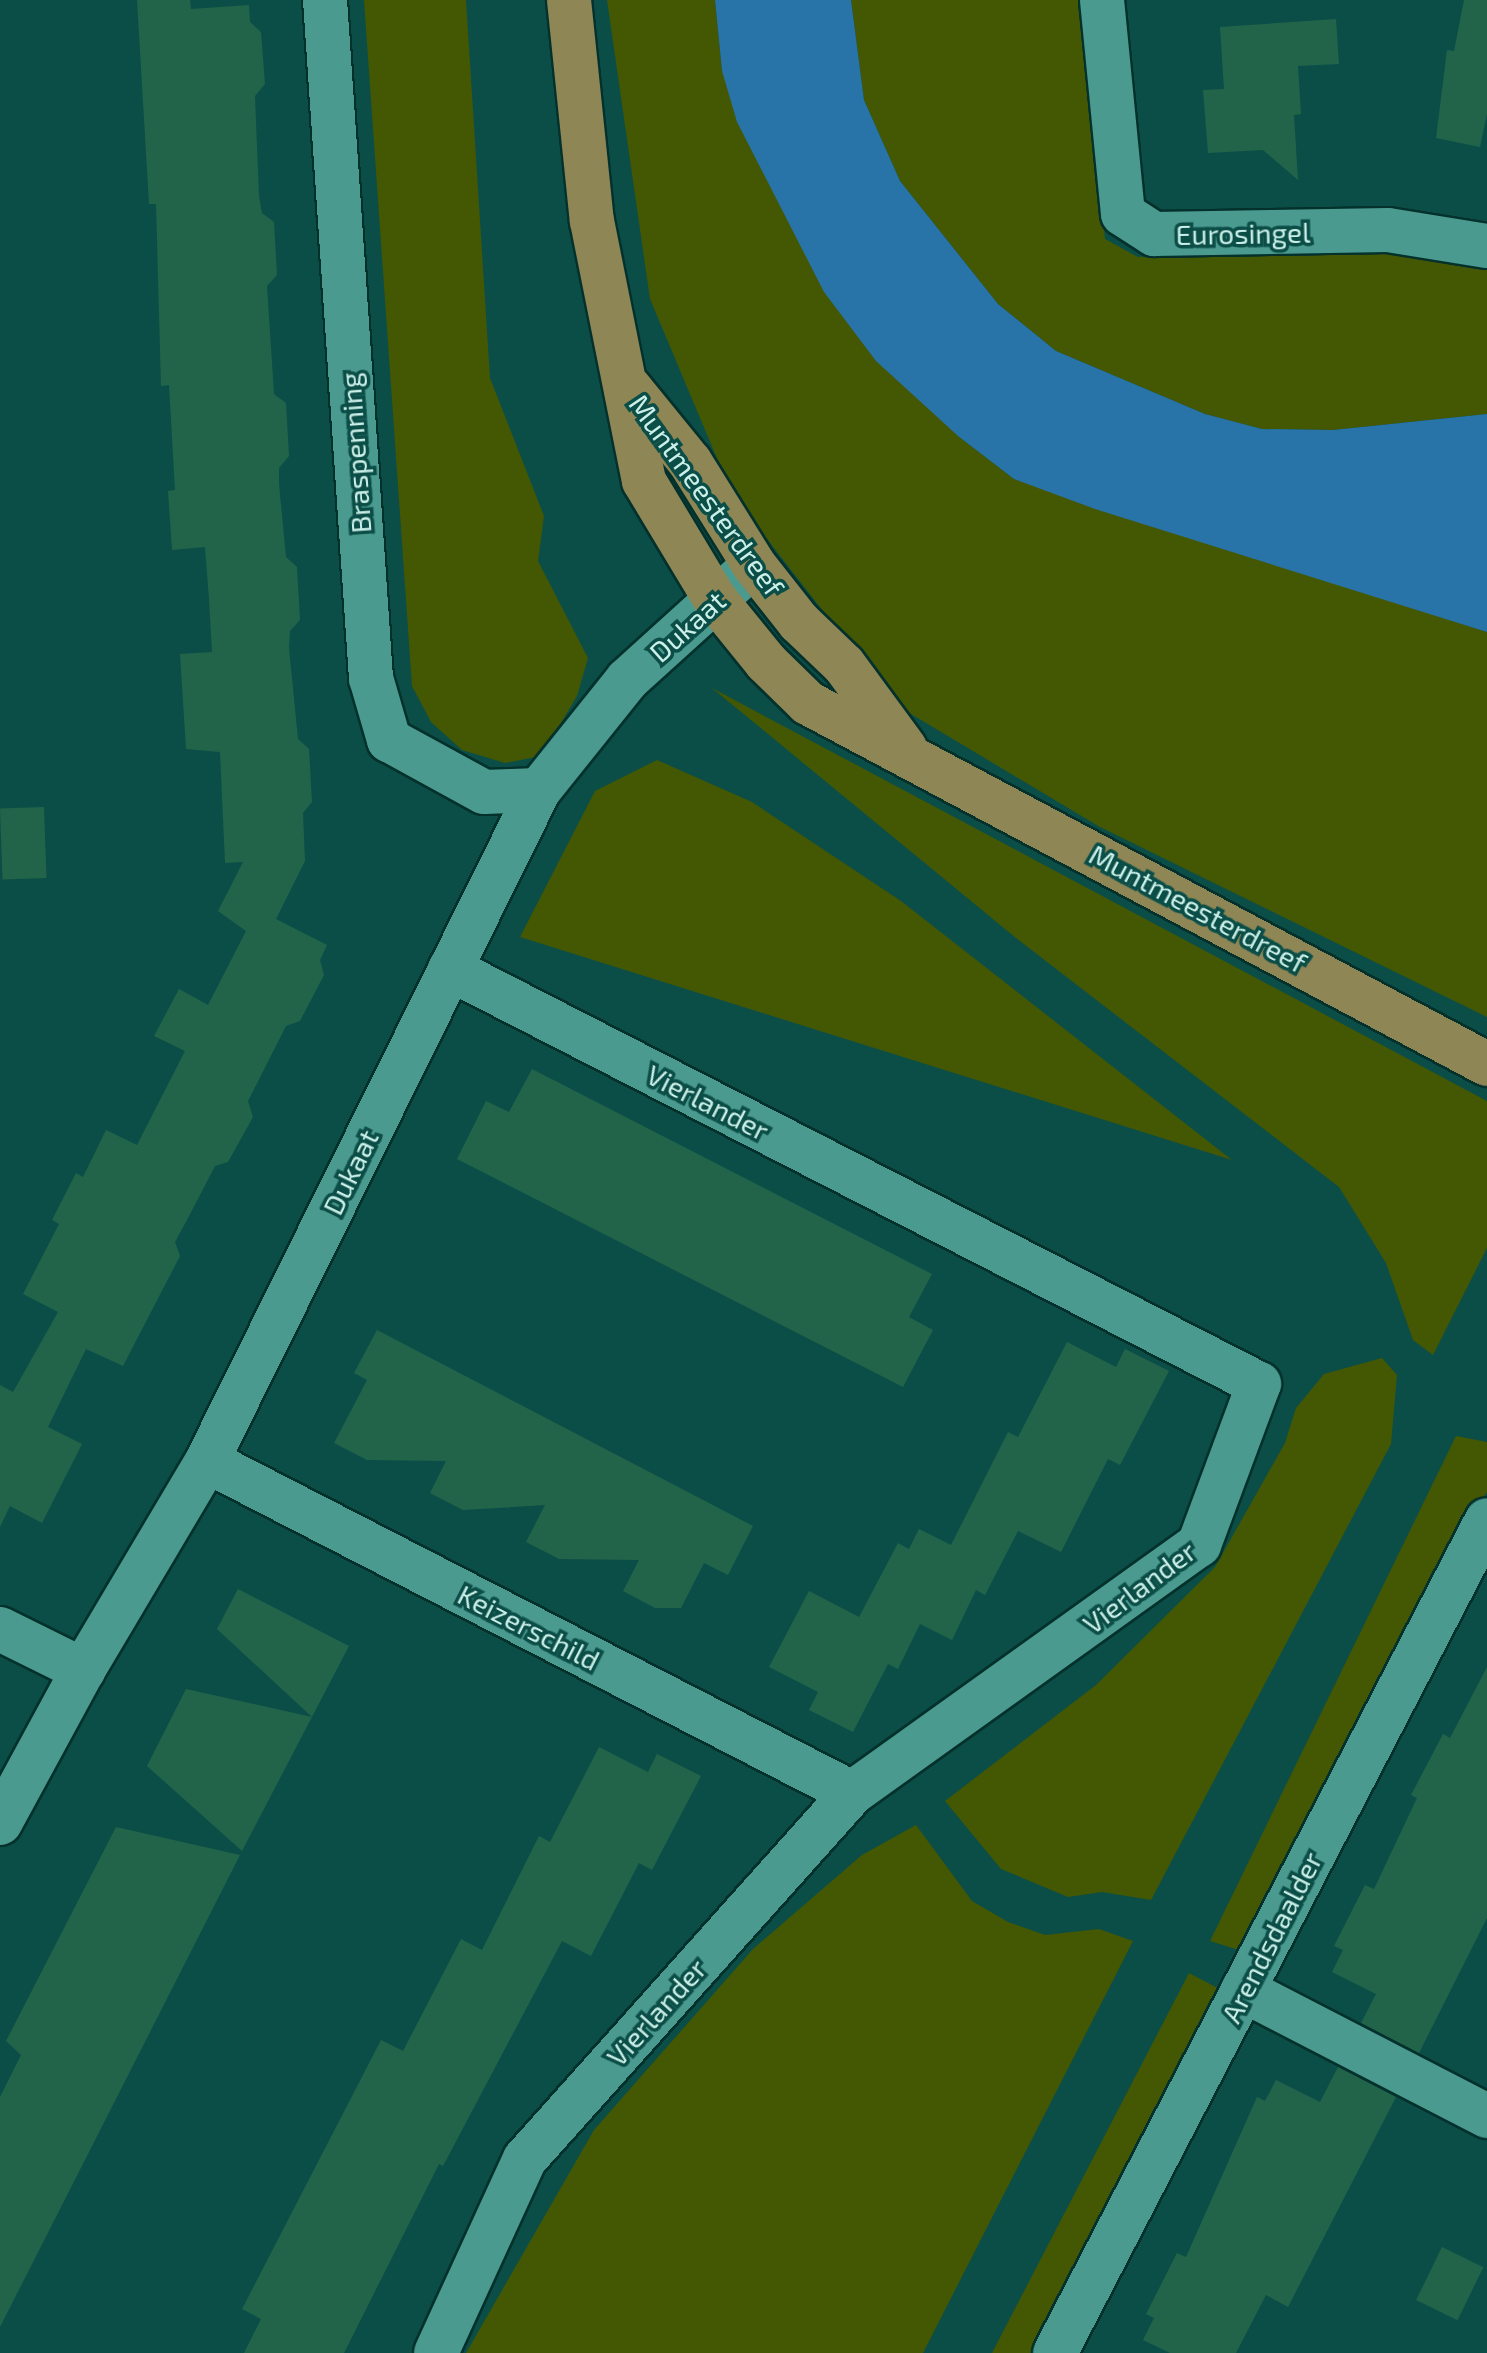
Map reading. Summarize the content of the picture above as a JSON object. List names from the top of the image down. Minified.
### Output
{"streets":{"main road":["Muntmeesterdreef"],"street":["Eurosingel","Braspenning","Dukaat","Vierlander","Keizerschild","Arendsdaalder"]},"crossings":[["Braspenning","Dukaat"],["Muntmeesterdreef","Dukaat"],["Dukaat","Vierlander"],["Dukaat","Keizerschild"],["Vierlander","Keizerschild"]]}
